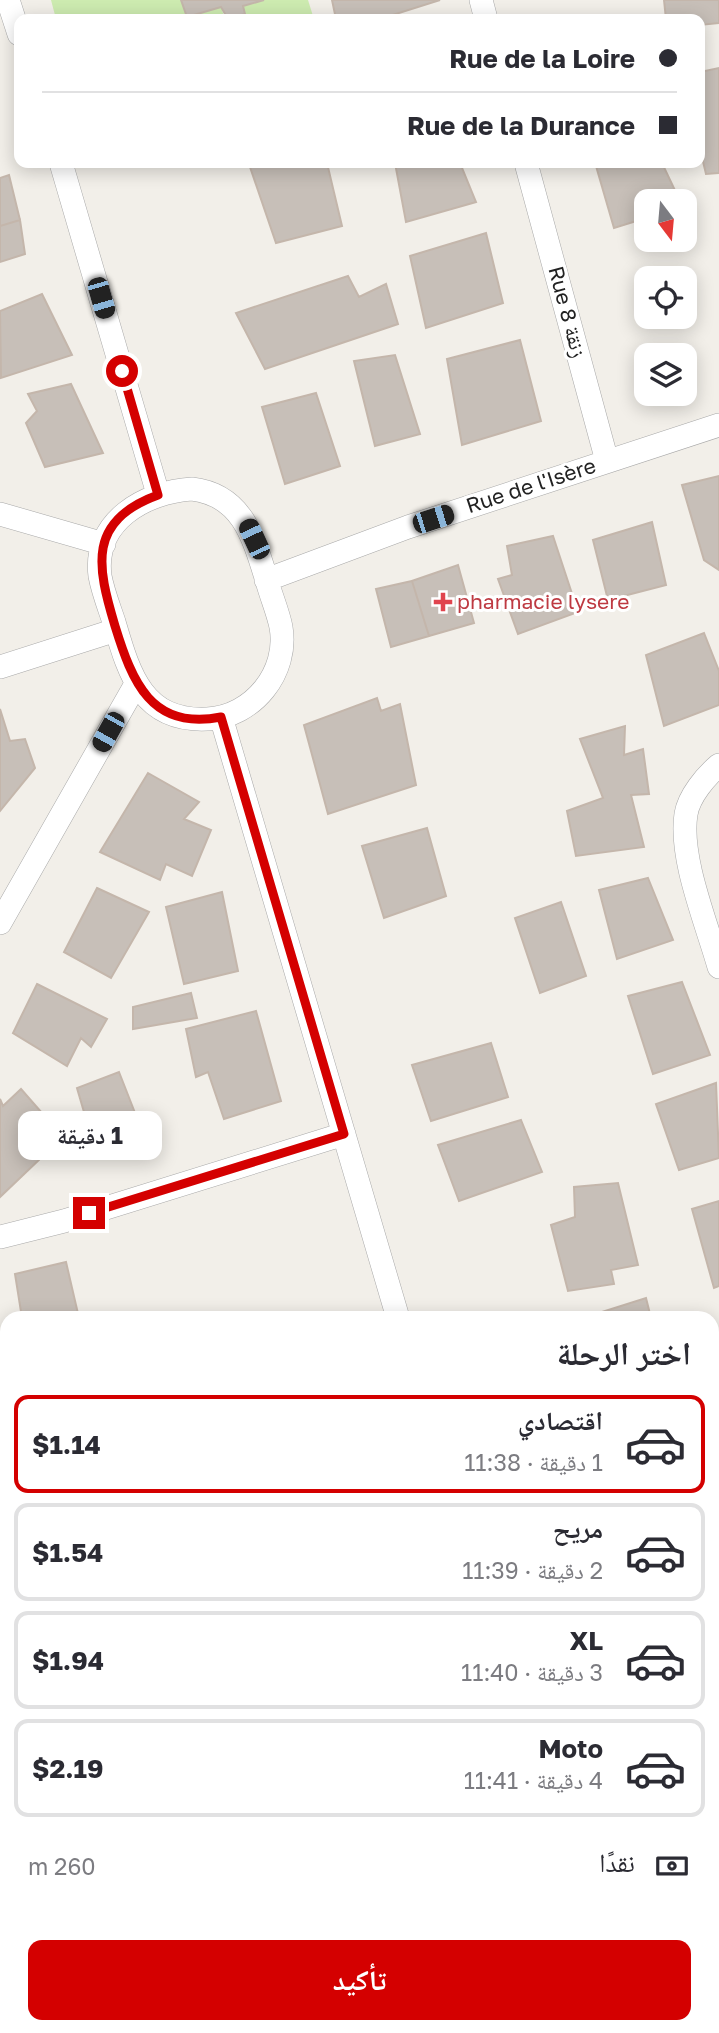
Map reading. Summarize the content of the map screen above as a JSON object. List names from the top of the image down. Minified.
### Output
{"streets":{"street":["Rue 8 زنقة","Rue de l'Isère"]},"crossings":[["Rue 8 زنقة","Rue de l'Isère"]],"places":{"health":["pharmacie lysere"]},"north":"bottom","page":{"banner":["Rue de la Loire","Rue de la Durance"],"bubble":"1 دقيقة","heading":"اختر الرحلة","list":[{"name":"اقتصادي","note":"1 دقيقة · 11:38","value":"$1.14"},{"name":"مريح","note":"2 دقيقة · 11:39","value":"$1.54"},{"name":"XL","note":"3 دقيقة · 11:40","value":"$1.94"},{"name":"Moto","note":"4 دقيقة · 11:41","value":"$2.19"}],"pay":["نقدًا","260 m"],"buttons":"تأكيد"}}
